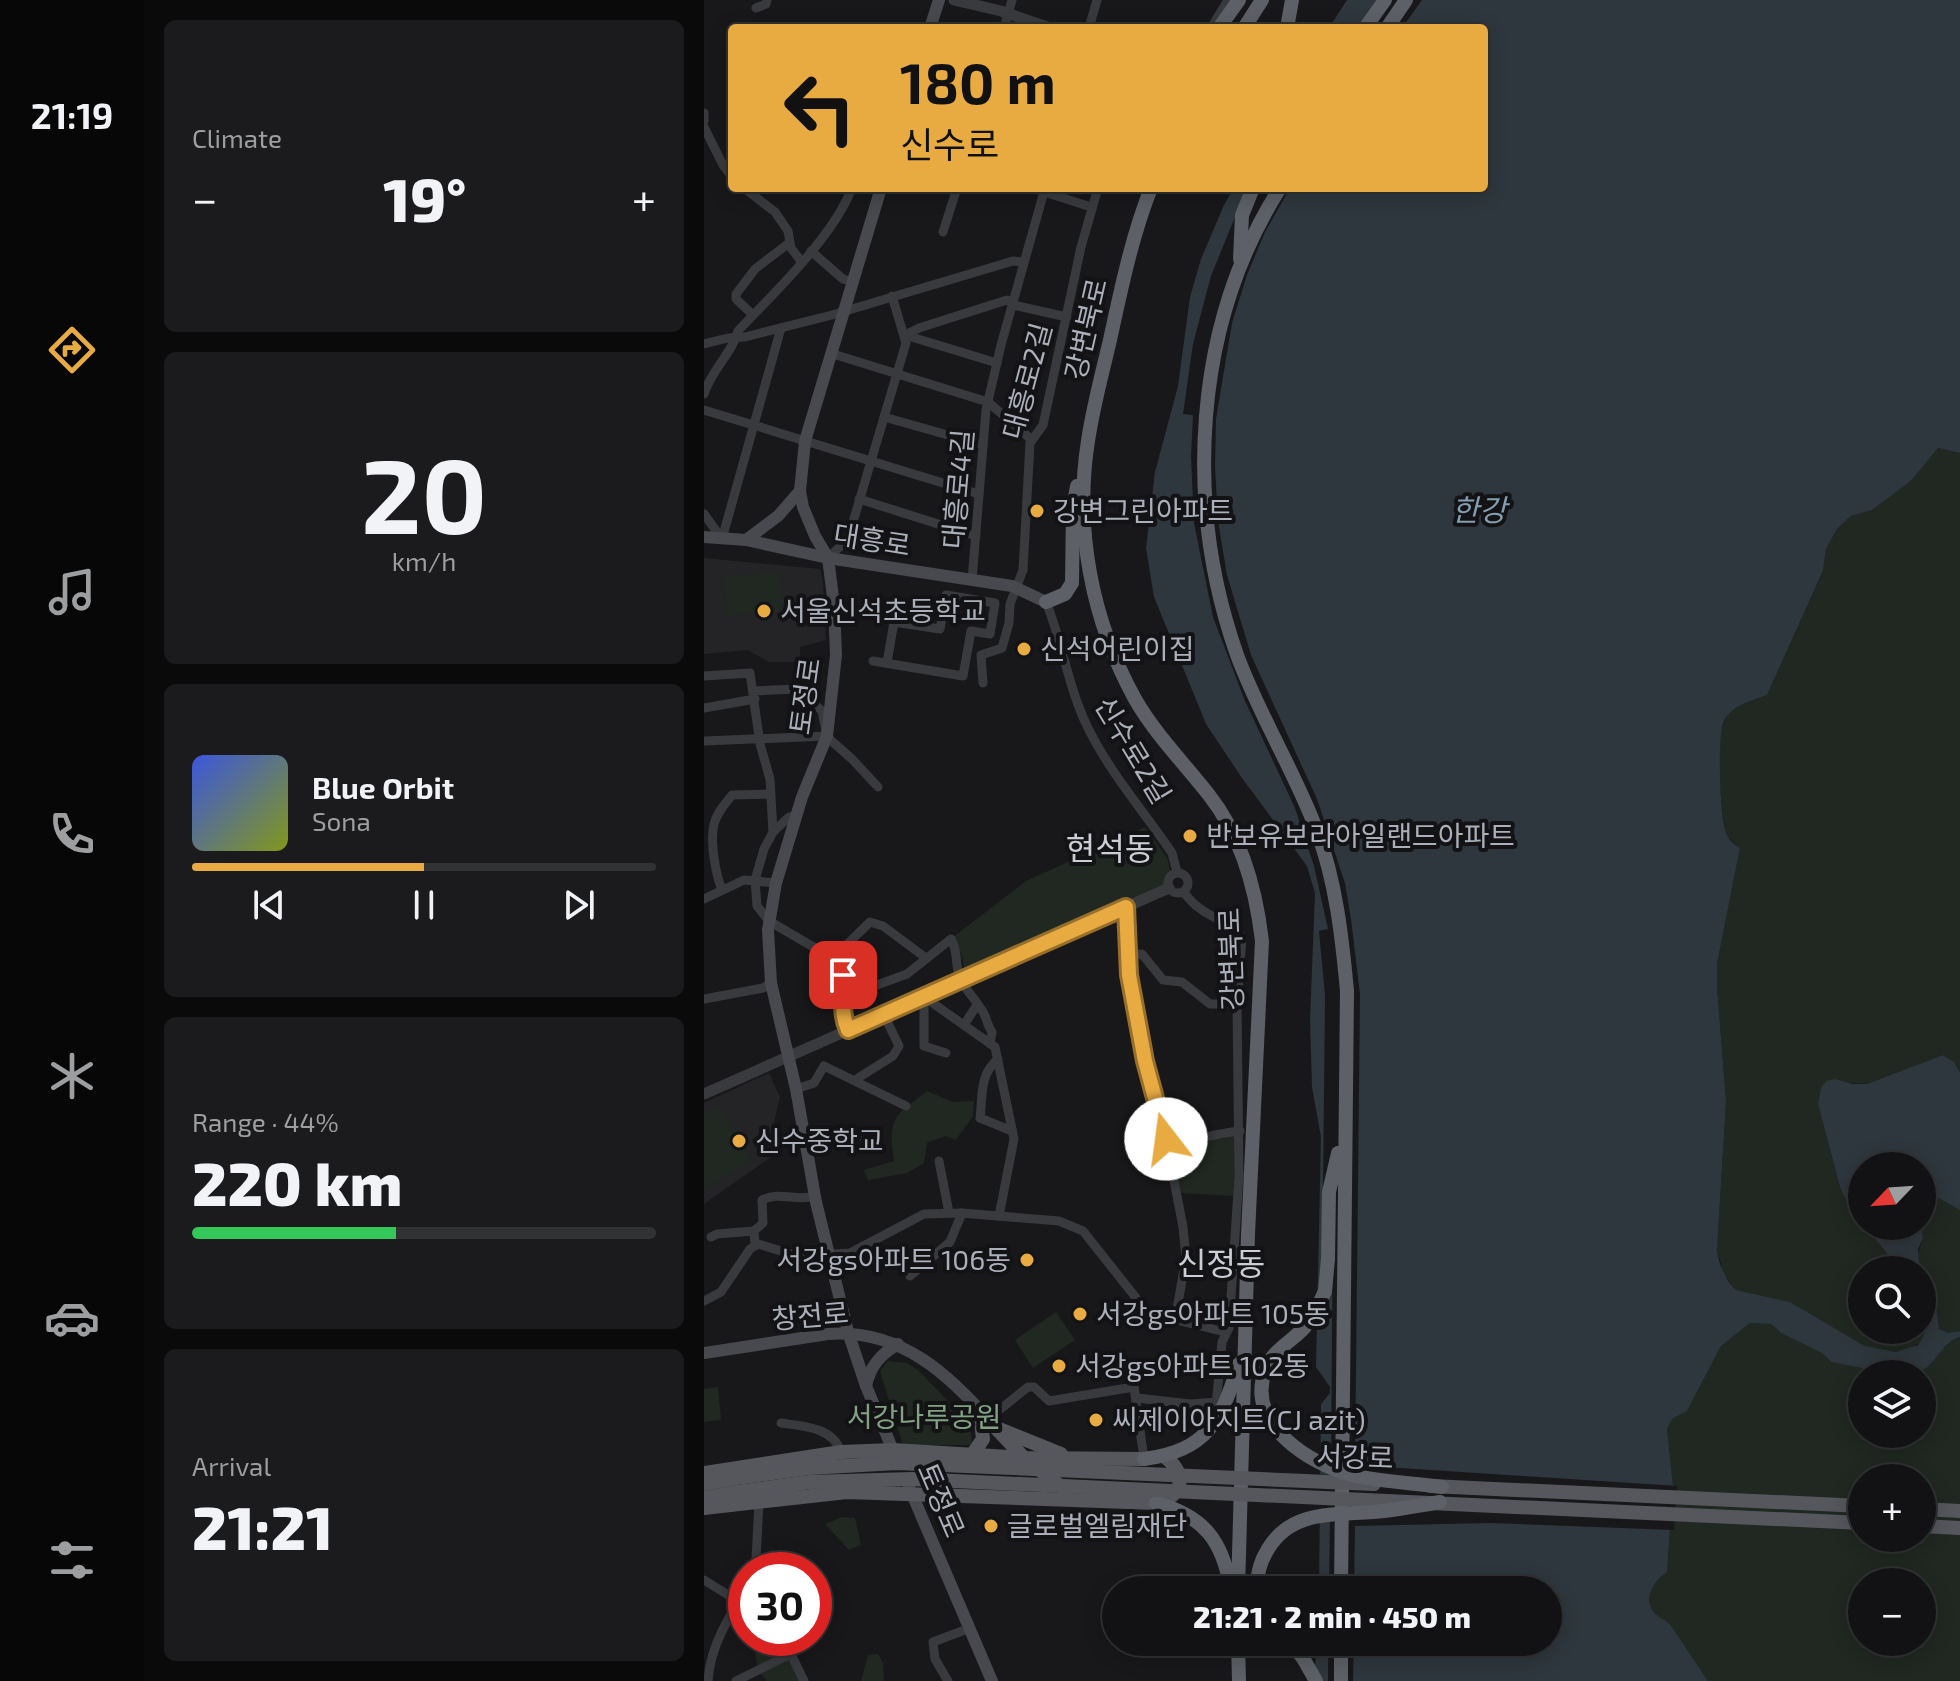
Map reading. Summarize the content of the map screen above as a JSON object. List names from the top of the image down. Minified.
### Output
{"streets":{"highway":["강변북로"],"main road":["대흥로","토정로","창전로","서강로"],"street":["대흥로2길","대흥로4길","신수로2길"]},"crossings":[["대흥로2길","대흥로4길"],["대흥로2길","대흥로"],["대흥로4길","대흥로"],["대흥로","토정로"],["대흥로","신수로2길"],["토정로","창전로"]],"districts":["현석동","신정동"],"water":["한강"],"parks":["서강나루공원"],"places":["강변그린아파트","서울신석초등학교","신석어린이집","반보유보라아일랜드아파트","신수중학교","서강gs아파트 106동","서강gs아파트 105동","서강gs아파트 102동","씨제이아지트(CJ azit)","글로벌엘림재단"],"north":"bottom left","page":{"tabs":"21:19","tile":["Climate",["20","km/h"],["Range · 44%","220 km"],["Arrival","21:21"]],"turn":["180 m","신수로"],"heat":["−","19°","+"],"song":["Blue Orbit","Sona"],"map_buttons":["+","−"],"limit":"30","trip":"21:21 · 2 min · 450 m"}}
